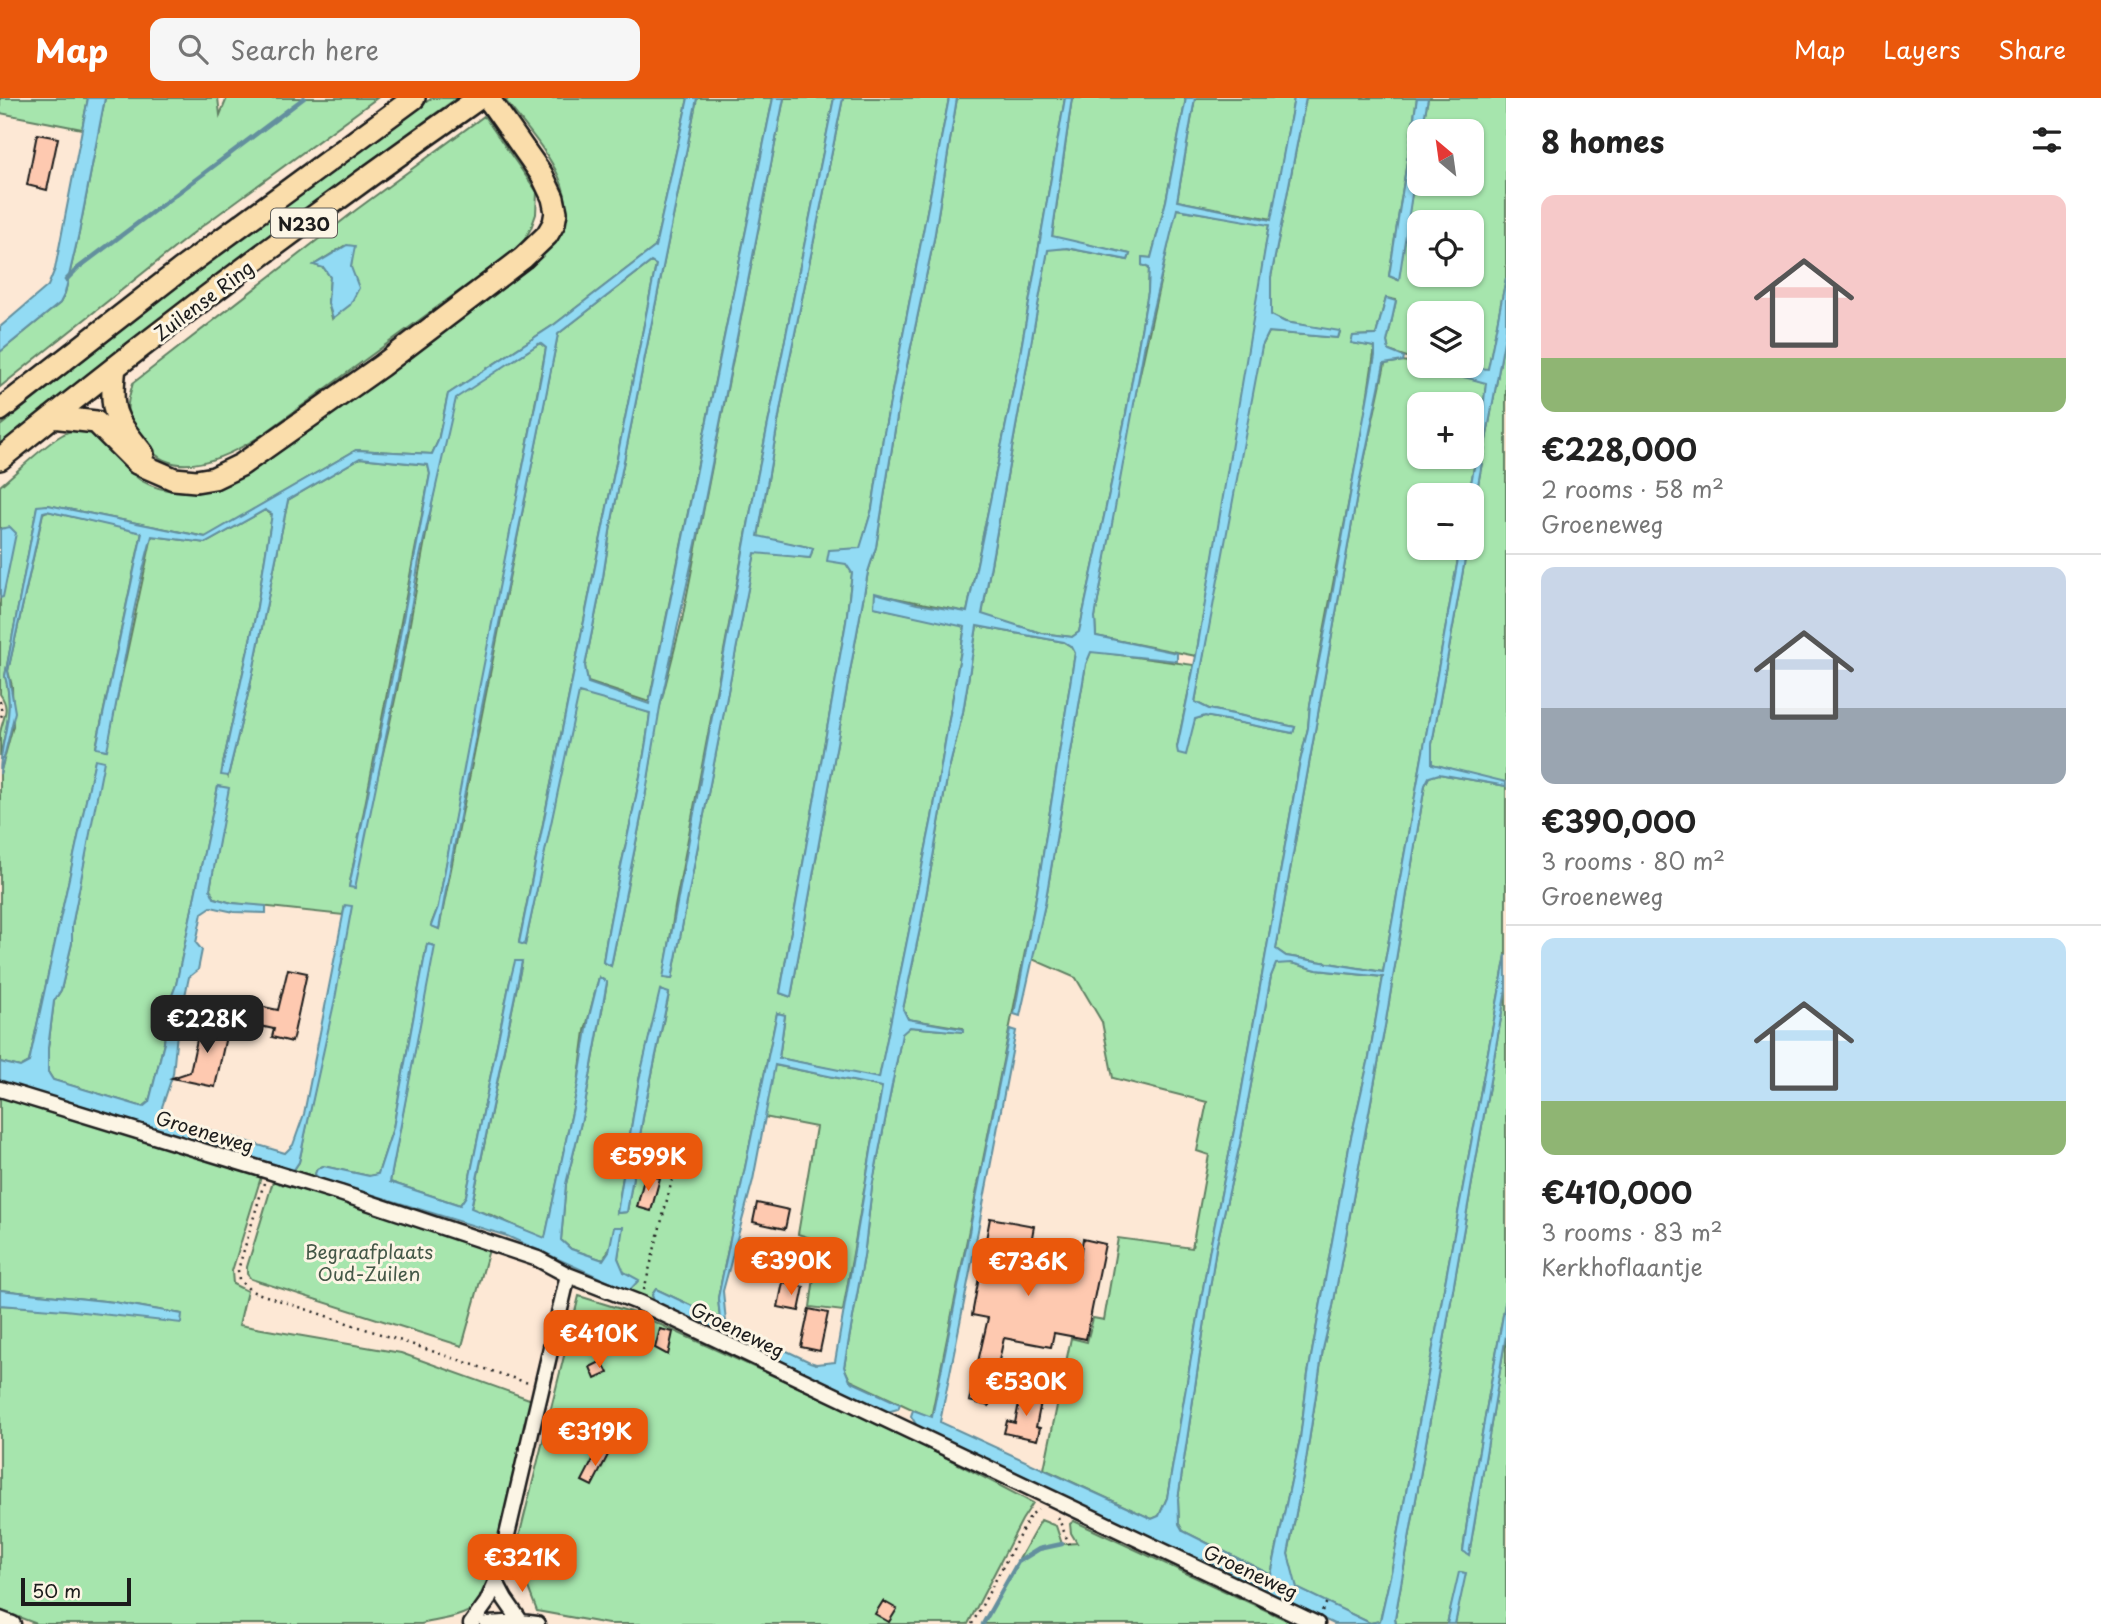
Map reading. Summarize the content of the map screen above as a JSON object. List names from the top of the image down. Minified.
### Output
{"streets":{"main road":["N230","Zuilense Ring"],"street":["Groeneweg"]},"parks":["Begraafplaats Oud-Zuilen"],"scale_bar":"50 m","north":"top left","page":{"header":"Map","search":"Search here","nav":["Map","Layers","Share"],"heading":"8 homes","map_buttons":["+","−"],"list":[{"name":"€228,000","note":"2 rooms · 58 m² · Groeneweg"},{"name":"€390,000","note":"3 rooms · 80 m² · Groeneweg"},{"name":"€410,000","note":"3 rooms · 83 m² · Kerkhoflaantje"}],"price":["€228K","€599K","€390K","€736K","€410K","€530K","€319K","€321K"],"scale":"50 m"}}
